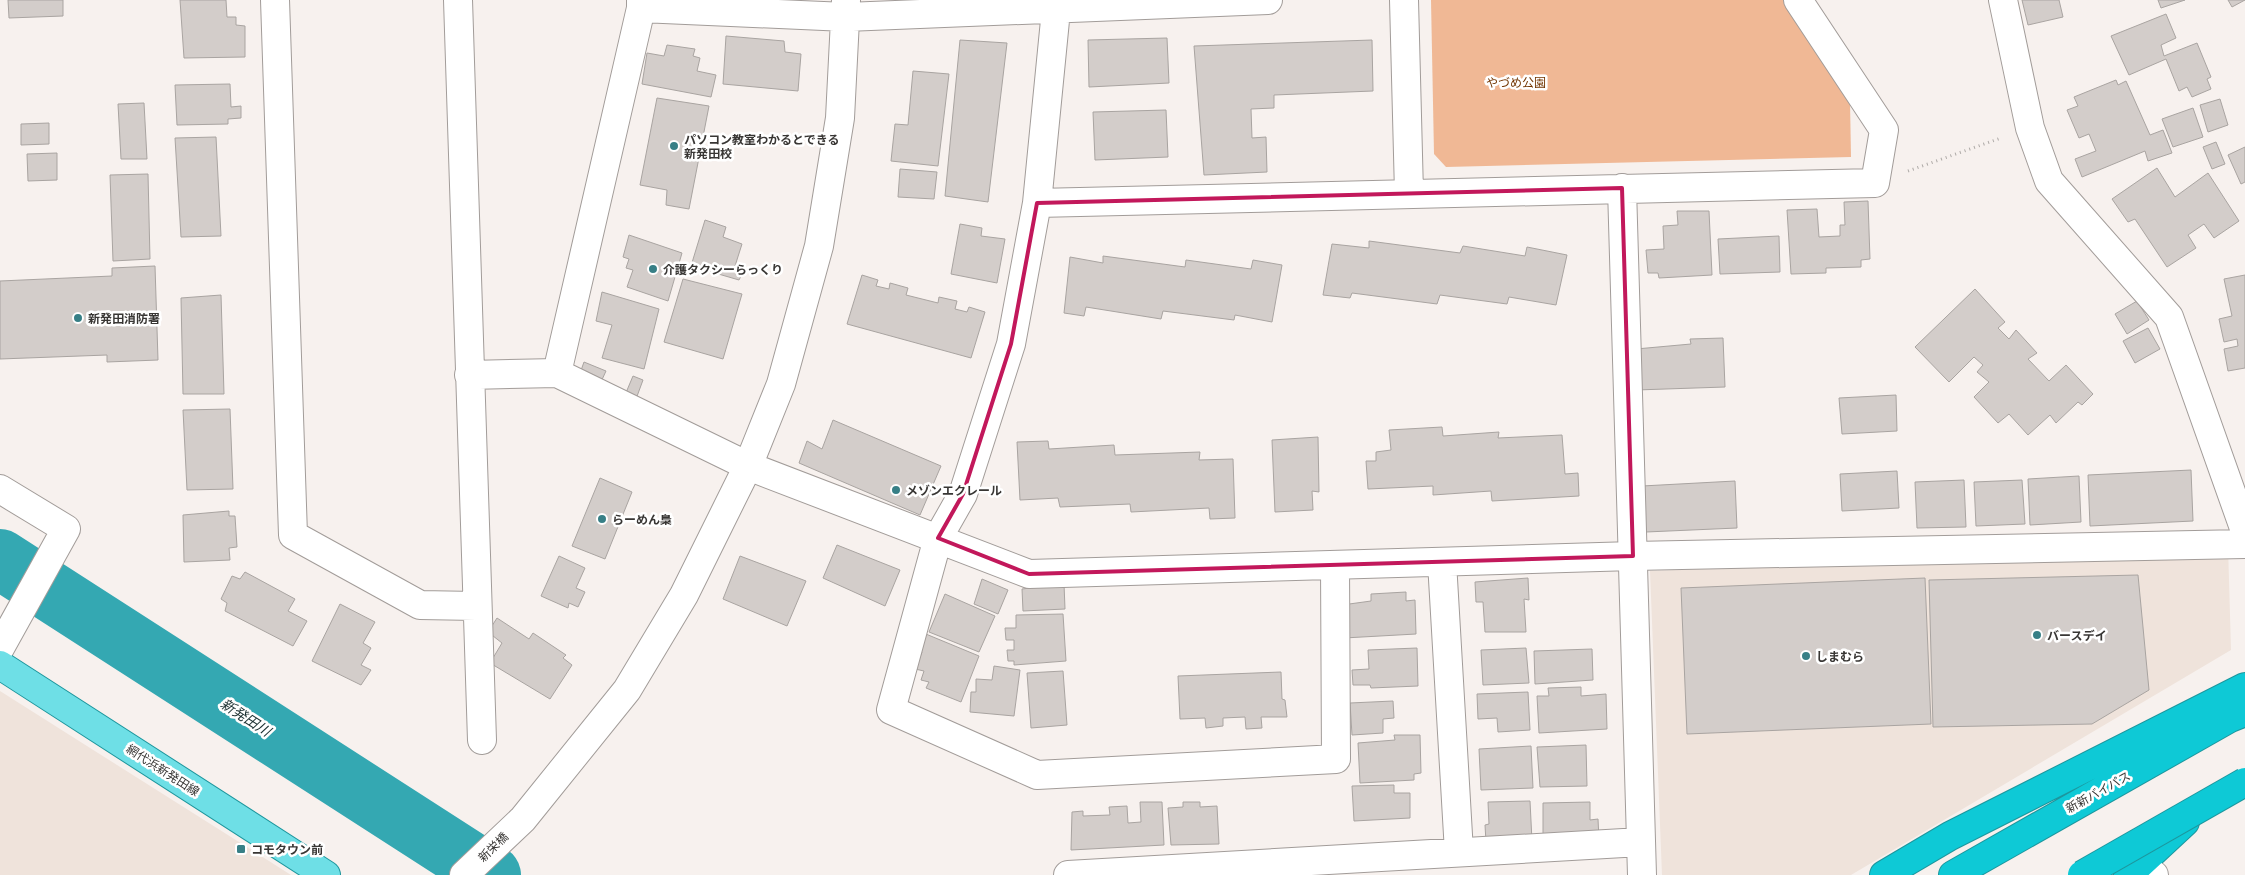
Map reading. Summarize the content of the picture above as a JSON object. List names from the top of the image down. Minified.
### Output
{"streets":{"highway":["新新バイパス"],"main road":["網代浜新発田線"],"street":["新栄橋"]},"water":["新発田川"],"parks":["やづめ公園"],"places":{"other":["パソコン教室わかるとできる 新発田校","介護タクシーらっくり","新発田消防署","メゾンエクレール","らーめん梟","バースデイ","しまむら"],"transit":["コモタウン前"]}}
